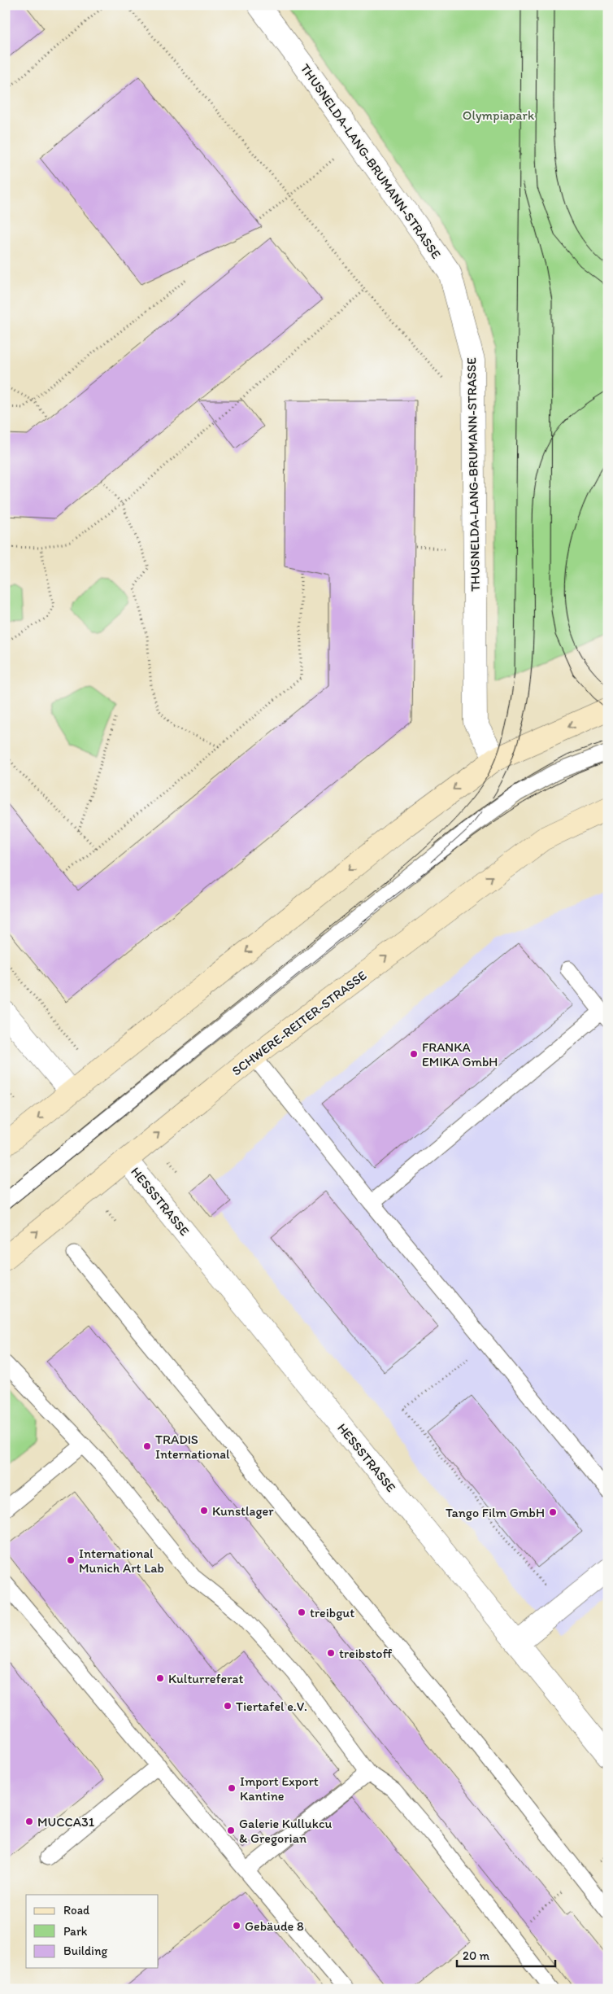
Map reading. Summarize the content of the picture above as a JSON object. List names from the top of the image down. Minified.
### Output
{"streets":{"main road":["SCHWERE-REITER-STRASSE"],"street":["THUSNELDA-LANG-BRUMANN-STRASSE","HESSSTRASSE"]},"crossings":[["SCHWERE-REITER-STRASSE","HESSSTRASSE"]],"parks":["Olympiapark"],"places":["FRANKA EMIKA GmbH","TRADIS International","Kunstlager","Tango Film GmbH","International Munich Art Lab","treibgut","treibstoff","Kulturreferat","Tiertafel e.V.","Import Export Kantine","MUCCA31","Galerie Kullukcu & Gregorian","Gebäude 8"],"legend":["Road","Park","Building"],"scale_bar":"20 m"}
